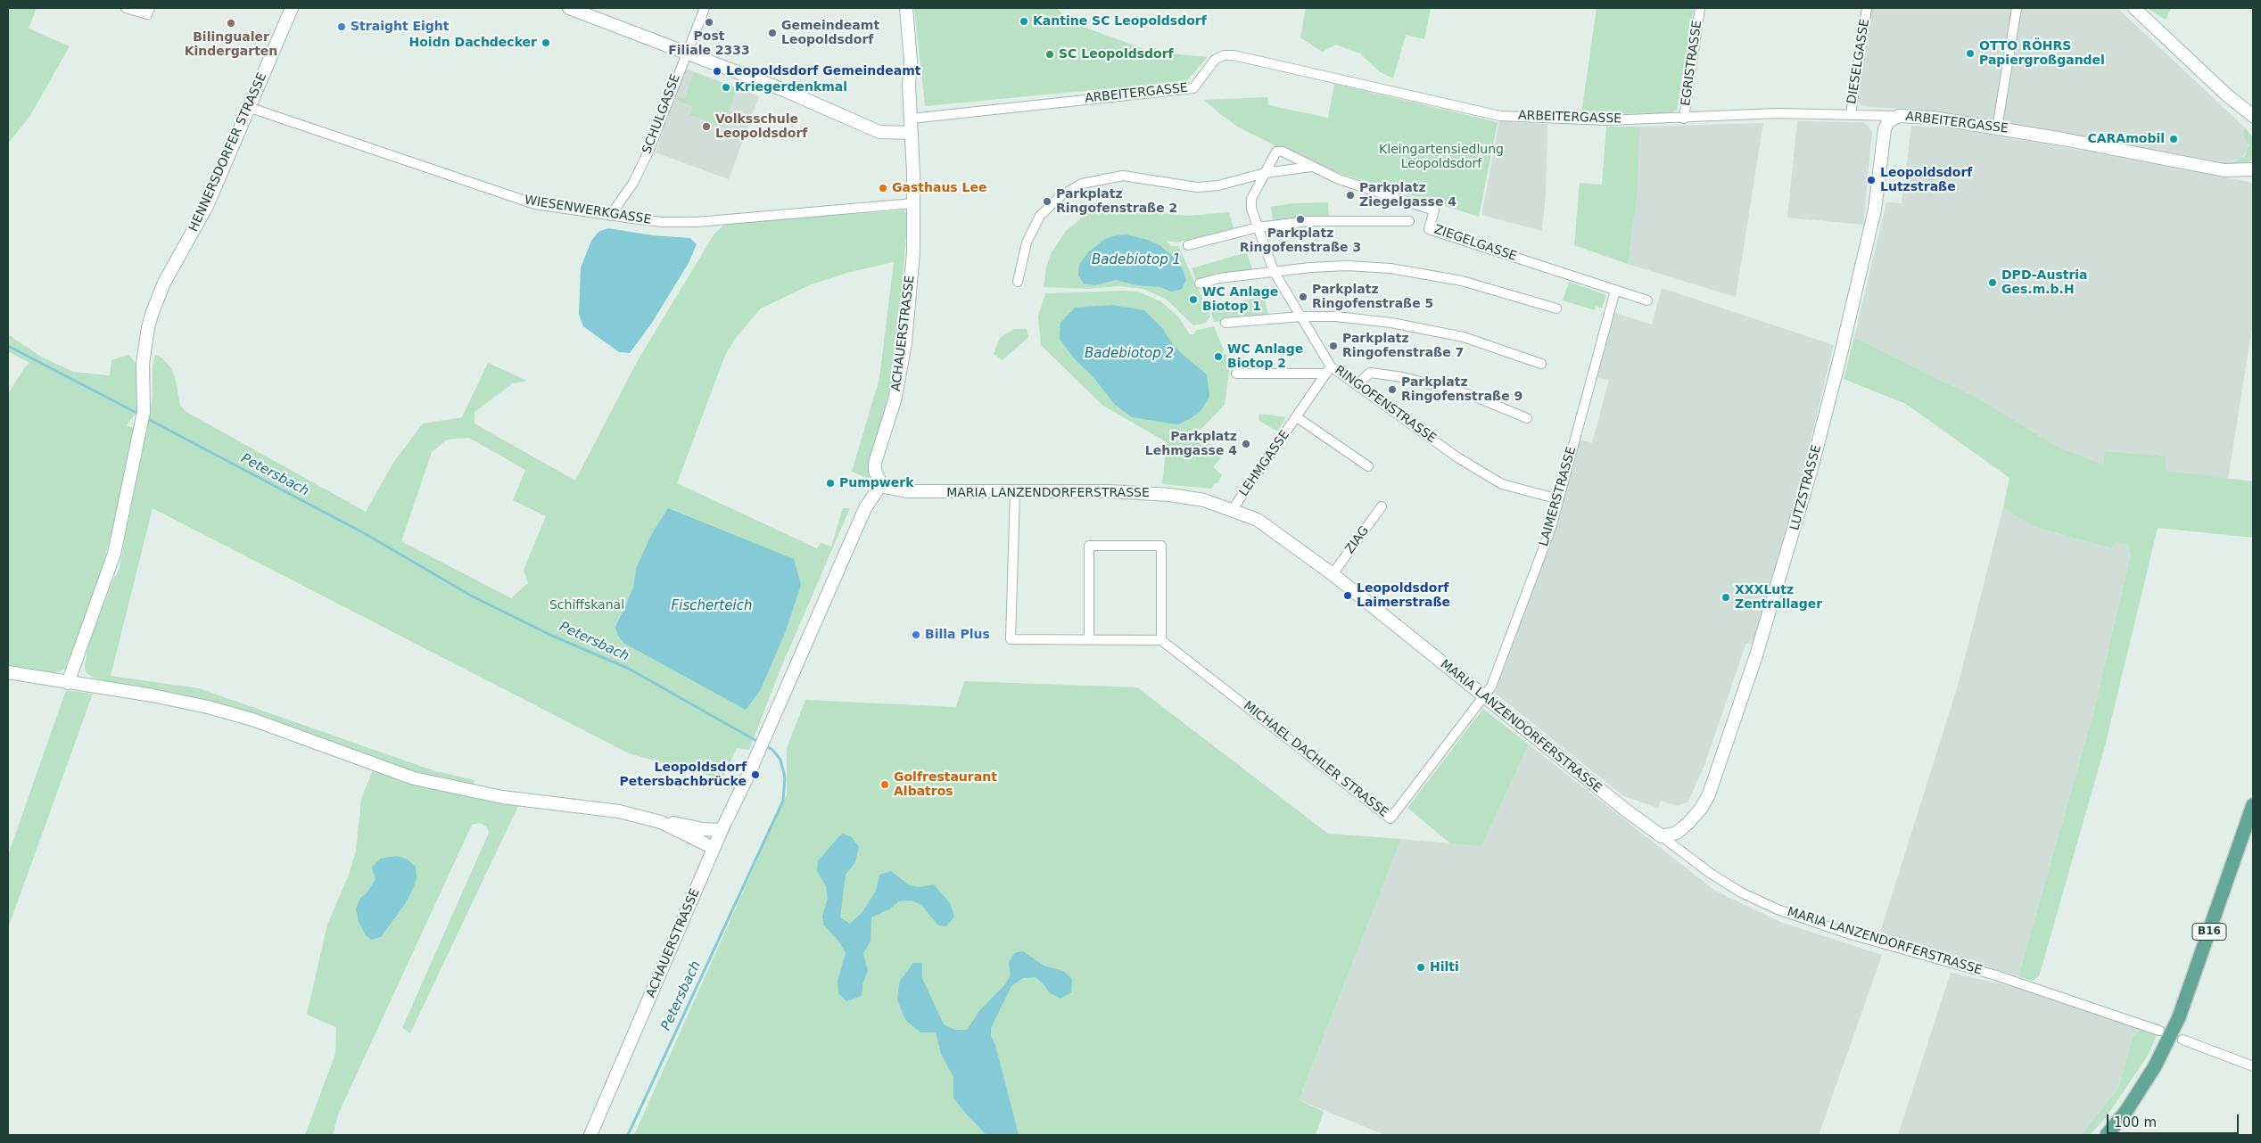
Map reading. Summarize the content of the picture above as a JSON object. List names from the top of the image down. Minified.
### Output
{"streets":{"main road":["B16"],"street":["DIESELGASSE","EGRISTRASSE","ARBEITERGASSE","SCHULGASSE","HENNERSDORFER STRASSE","WIESENWERKGASSE","ZIEGELGASSE","ACHAUERSTRASSE","RINGOFENSTRASSE","LEHMGASSE","LUTZSTRASSE","MARIA LANZENDORFERSTRASSE","LAIMERSTRASSE","ZIAG","MICHAEL DACHLER STRASSE"]},"crossings":[["DIESELGASSE","ARBEITERGASSE"],["EGRISTRASSE","ARBEITERGASSE"],["ARBEITERGASSE","ACHAUERSTRASSE"],["ARBEITERGASSE","LUTZSTRASSE"],["SCHULGASSE","WIESENWERKGASSE"],["HENNERSDORFER STRASSE","WIESENWERKGASSE"],["WIESENWERKGASSE","ACHAUERSTRASSE"],["ZIEGELGASSE","RINGOFENSTRASSE"],["ZIEGELGASSE","LAIMERSTRASSE"],["ACHAUERSTRASSE","MARIA LANZENDORFERSTRASSE"],["RINGOFENSTRASSE","LEHMGASSE"],["RINGOFENSTRASSE","LAIMERSTRASSE"],["LEHMGASSE","MARIA LANZENDORFERSTRASSE"],["LUTZSTRASSE","MARIA LANZENDORFERSTRASSE"],["MARIA LANZENDORFERSTRASSE","LAIMERSTRASSE"],["MARIA LANZENDORFERSTRASSE","ZIAG"],["MARIA LANZENDORFERSTRASSE","MICHAEL DACHLER STRASSE"],["LAIMERSTRASSE","MICHAEL DACHLER STRASSE"]],"water":["Badebiotop 1","Badebiotop 2","Petersbach","Fischerteich"],"parks":["Kleingartensiedlung Leopoldsdorf","Schiffskanal"],"places":["Kantine SC Leopoldsdorf","Post Filiale 2333","Bilingualer Kindergarten","Straight Eight","Gemeindeamt Leopoldsdorf","Hoidn Dachdecker","OTTO RÖHRS Papiergroßgandel","SC Leopoldsdorf","Leopoldsdorf Gemeindeamt","Kriegerdenkmal","Volksschule Leopoldsdorf","CARAmobil","Leopoldsdorf Lutzstraße","Gasthaus Lee","Parkplatz Ziegelgasse 4","Parkplatz Ringofenstraße 2","Parkplatz Ringofenstraße 3","DPD-Austria Ges.m.b.H","Parkplatz Ringofenstraße 5","WC Anlage Biotop 1","Parkplatz Ringofenstraße 7","WC Anlage Biotop 2","Parkplatz Ringofenstraße 9","Parkplatz Lehmgasse 4","Pumpwerk","Leopoldsdorf Laimerstraße","XXXLutz Zentrallager","Billa Plus","Leopoldsdorf Petersbachbrücke","Golfrestaurant Albatros","Hilti"],"scale_bar":"100 m"}
